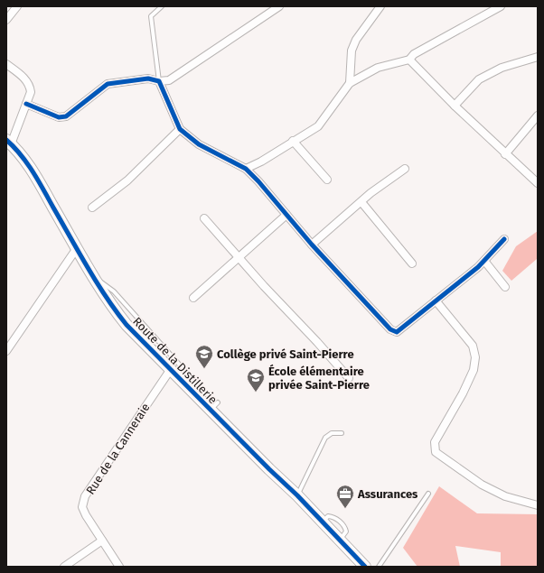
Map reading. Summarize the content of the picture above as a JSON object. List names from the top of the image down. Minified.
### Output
{"streets":{"street":["Route de la Distillerie","Rue de la Canneraie"]},"crossings":[["Route de la Distillerie","Rue de la Canneraie"]],"places":{"school or university":["Collège privé Saint-Pierre","École élémentaire privée Saint-Pierre"],"office":["Assurances"]}}
